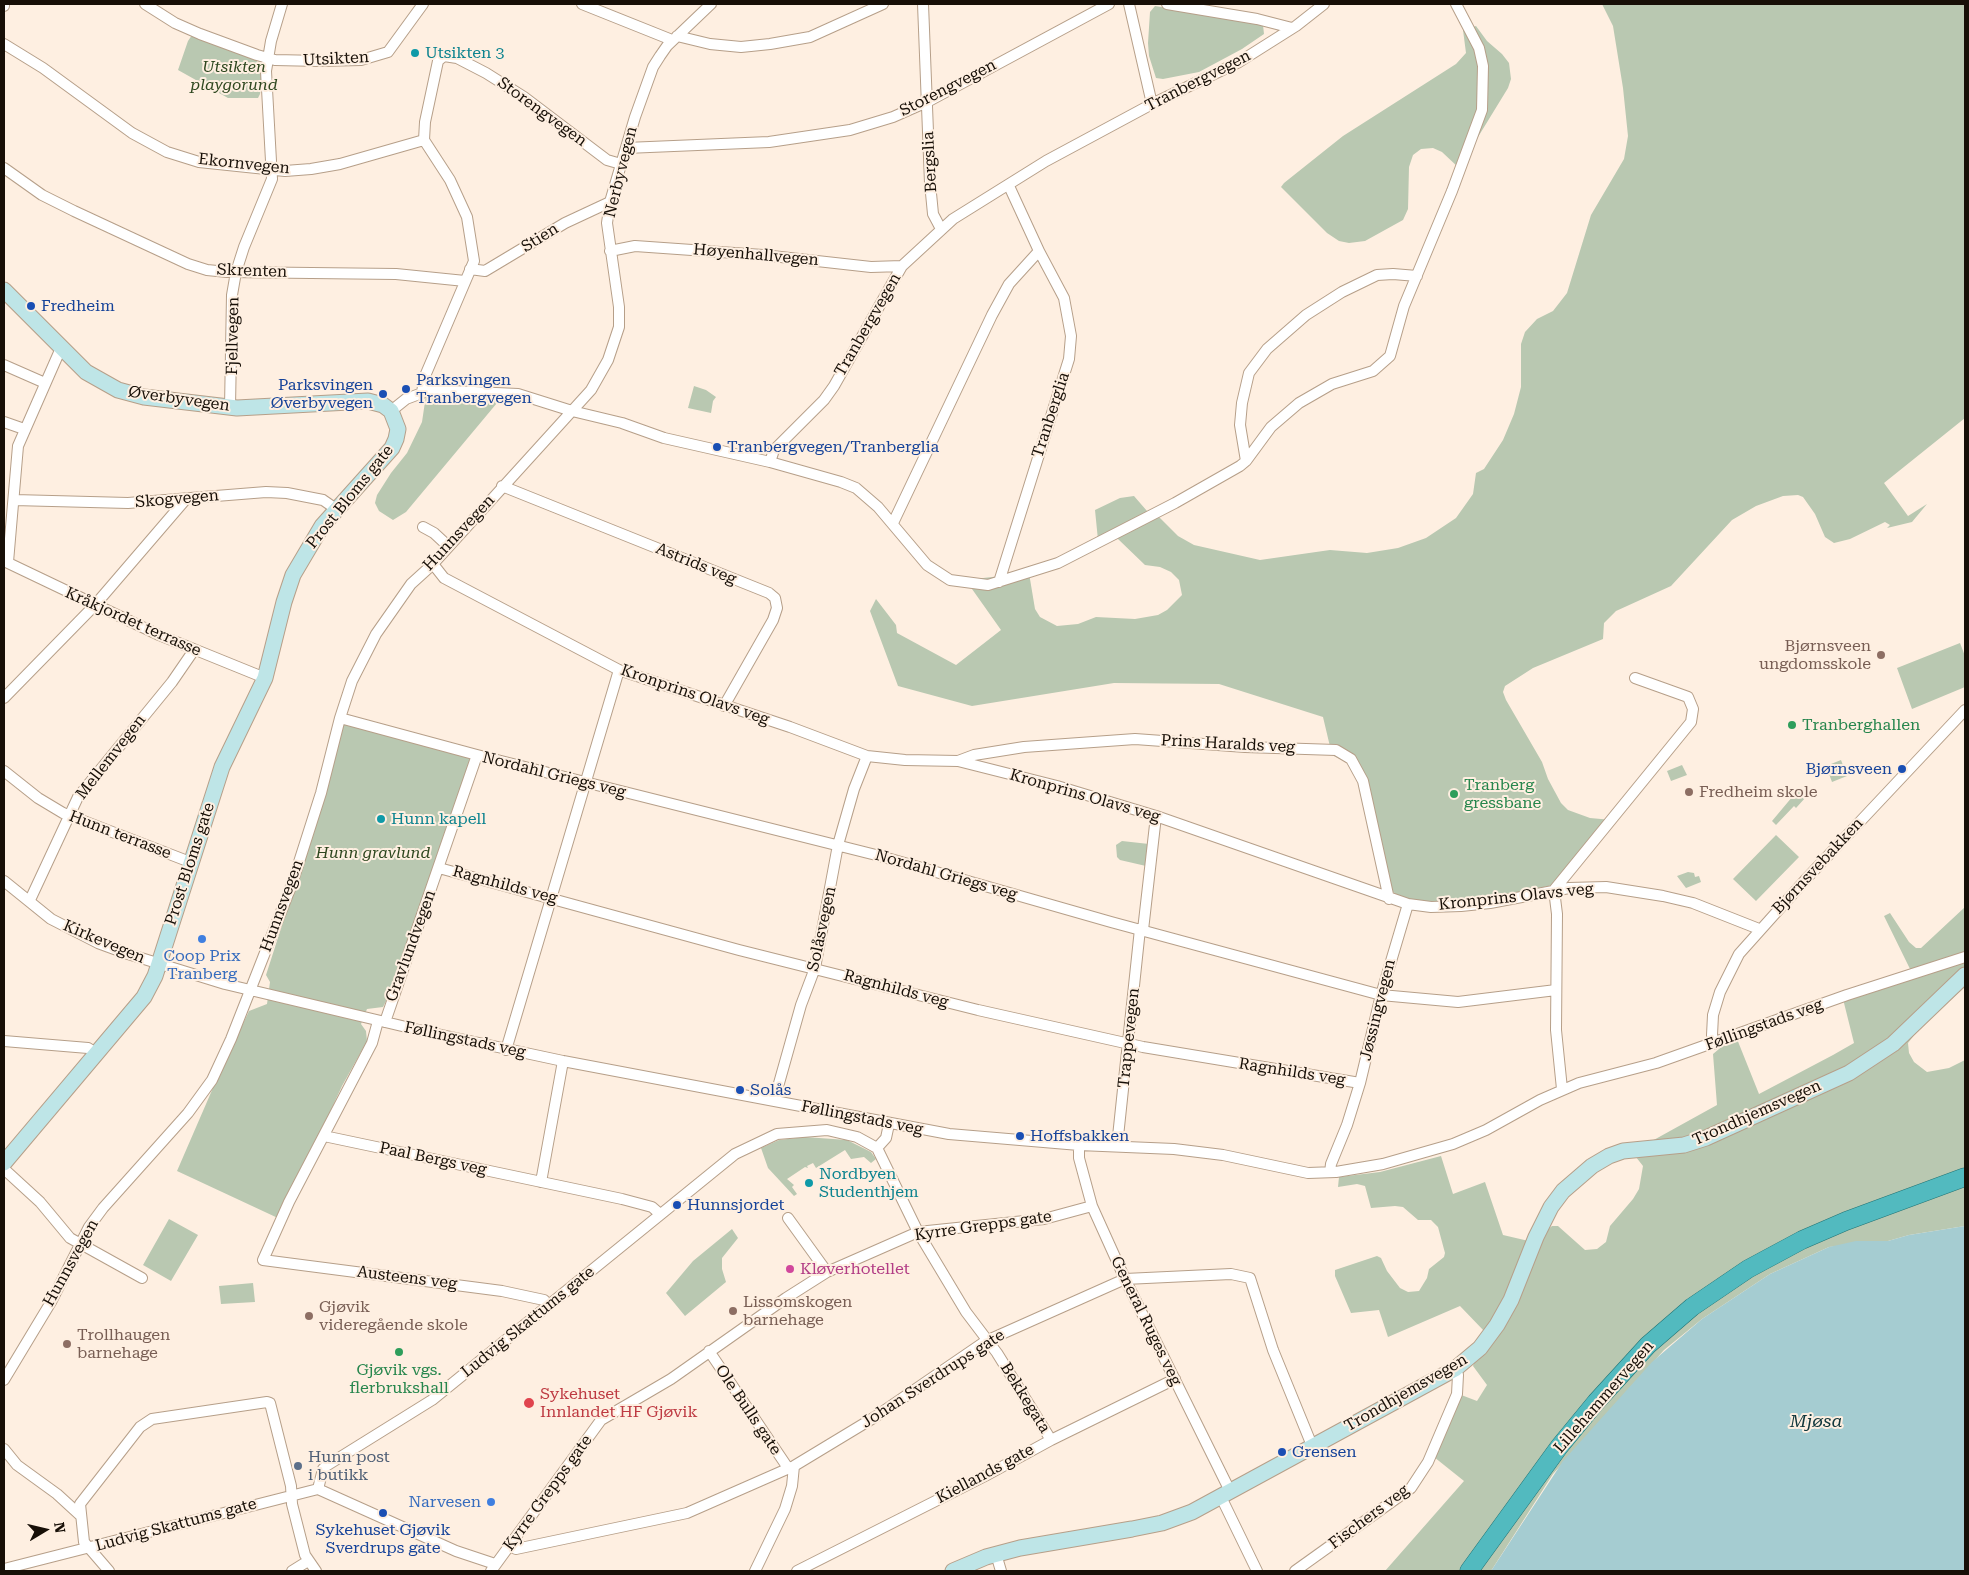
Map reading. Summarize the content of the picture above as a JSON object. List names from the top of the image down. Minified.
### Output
{"streets":{"highway":["Lillehammervegen"],"main road":["Øverbyvegen","Prost Bloms gate","Trondhjemsvegen"],"street":["Utsikten","Tranbergvegen","Storengvegen","Bergslia","Ekornvegen","Nerbyvegen","Stien","Høyenhallvegen","Skrenten","Fjellvegen","Tranberglia","Skogvegen","Hunnsvegen","Astrids veg","Kråkjordet terrasse","Kronprins Olavs veg","Prins Haralds veg","Mellemvegen","Nordahl Griegs veg","Hunn terrasse","Bjørnsvebakken","Ragnhilds veg","Solåsvegen","Kirkevegen","Gravlundvegen","Jøssingvegen","Føllingstads veg","Trappevegen","Paal Bergs veg","Kyrre Grepps gate","Austeens veg","General Ruges veg","Ludvig Skattums gate","Johan Sverdrups gate","Bekkegata","Ole Bulls gate","Kiellands gate","Fischers veg"]},"crossings":[["Utsikten","Fjellvegen"],["Tranbergvegen","Bergslia"],["Tranbergvegen","Høyenhallvegen"],["Tranbergvegen","Tranberglia"],["Storengvegen","Bergslia"],["Storengvegen","Ekornvegen"],["Storengvegen","Nerbyvegen"],["Ekornvegen","Fjellvegen"],["Nerbyvegen","Stien"],["Nerbyvegen","Høyenhallvegen"],["Nerbyvegen","Hunnsvegen"],["Skrenten","Fjellvegen"],["Fjellvegen","Øverbyvegen"],["Øverbyvegen","Prost Bloms gate"],["Prost Bloms gate","Skogvegen"],["Prost Bloms gate","Kråkjordet terrasse"],["Prost Bloms gate","Hunn terrasse"],["Prost Bloms gate","Kirkevegen"],["Prost Bloms gate","Føllingstads veg"],["Hunnsvegen","Astrids veg"],["Hunnsvegen","Kronprins Olavs veg"],["Hunnsvegen","Nordahl Griegs veg"],["Hunnsvegen","Føllingstads veg"],["Astrids veg","Kronprins Olavs veg"],["Kråkjordet terrasse","Mellemvegen"],["Kronprins Olavs veg","Prins Haralds veg"],["Kronprins Olavs veg","Bjørnsvebakken"],["Kronprins Olavs veg","Solåsvegen"],["Kronprins Olavs veg","Jøssingvegen"],["Kronprins Olavs veg","Trappevegen"],["Mellemvegen","Hunn terrasse"],["Mellemvegen","Kirkevegen"],["Nordahl Griegs veg","Solåsvegen"],["Nordahl Griegs veg","Gravlundvegen"],["Nordahl Griegs veg","Jøssingvegen"],["Nordahl Griegs veg","Trappevegen"],["Bjørnsvebakken","Føllingstads veg"],["Ragnhilds veg","Solåsvegen"],["Ragnhilds veg","Gravlundvegen"],["Ragnhilds veg","Jøssingvegen"],["Ragnhilds veg","Trappevegen"],["Solåsvegen","Føllingstads veg"],["Kirkevegen","Føllingstads veg"],["Gravlundvegen","Føllingstads veg"],["Gravlundvegen","Paal Bergs veg"],["Gravlundvegen","Austeens veg"],["Jøssingvegen","Føllingstads veg"],["Føllingstads veg","Trappevegen"],["Føllingstads veg","General Ruges veg"],["Trondhjemsvegen","General Ruges veg"],["Trondhjemsvegen","Johan Sverdrups gate"],["Trondhjemsvegen","Fischers veg"],["Paal Bergs veg","Ludvig Skattums gate"],["Kyrre Grepps gate","General Ruges veg"],["Kyrre Grepps gate","Johan Sverdrups gate"],["Kyrre Grepps gate","Bekkegata"],["Kyrre Grepps gate","Ole Bulls gate"],["Austeens veg","Ludvig Skattums gate"],["General Ruges veg","Johan Sverdrups gate"],["General Ruges veg","Kiellands gate"],["Ludvig Skattums gate","Bekkegata"],["Johan Sverdrups gate","Bekkegata"],["Johan Sverdrups gate","Ole Bulls gate"],["Bekkegata","Kiellands gate"]],"water":["Mjøsa"],"parks":["Utsikten playgorund","Hunn gravlund"],"places":["Utsikten 3","Fredheim","Parksvingen Tranbergvegen","Parksvingen Øverbyvegen","Tranbergvegen/Tranberglia","Bjørnsveen ungdomsskole","Tranberghallen","Bjørnsveen","Fredheim skole","Tranberg gressbane","Hunn kapell","Coop Prix Tranberg","Solås","Hoffsbakken","Nordbyen Studenthjem","Hunnsjordet","Kløverhotellet","Lissomskogen barnehage","Gjøvik videregående skole","Trollhaugen barnehage","Gjøvik vgs. flerbrukshall","Sykehuset Innlandet HF Gjøvik","Grensen","Hunn post i butikk","Narvesen","Sykehuset Gjøvik Sverdrups gate"],"north":"right"}
